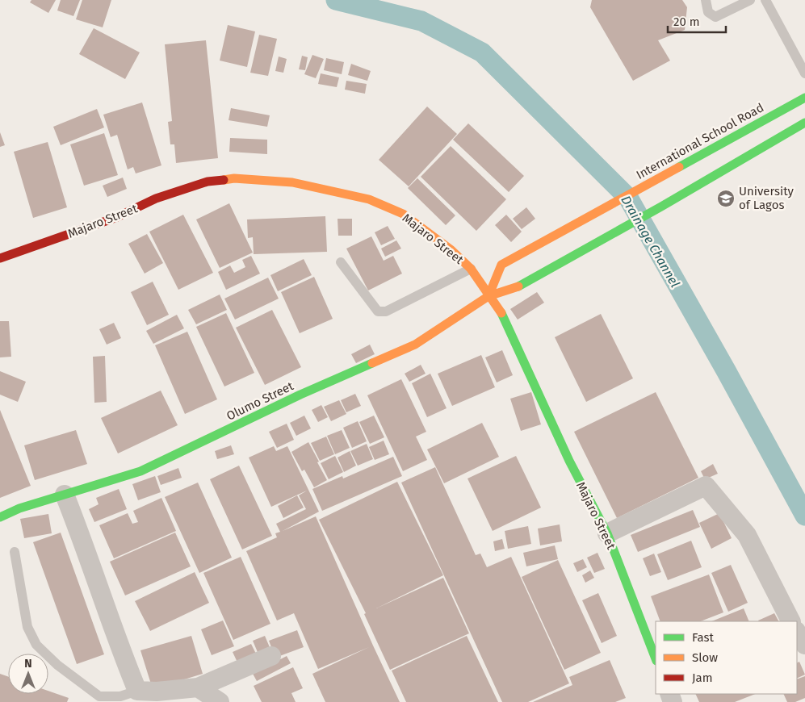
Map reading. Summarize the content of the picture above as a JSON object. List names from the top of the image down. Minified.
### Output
{"streets":{"street":["International School Road","Majaro Street","Olumo Street"]},"crossings":[["International School Road","Majaro Street"],["International School Road","Olumo Street"],["Majaro Street","Olumo Street"]],"water":["Drainage Channel"],"places":{"school or university":["University of Lagos"]},"legend":["Fast","Slow","Jam"],"scale_bar":"20 m","north":"top"}
